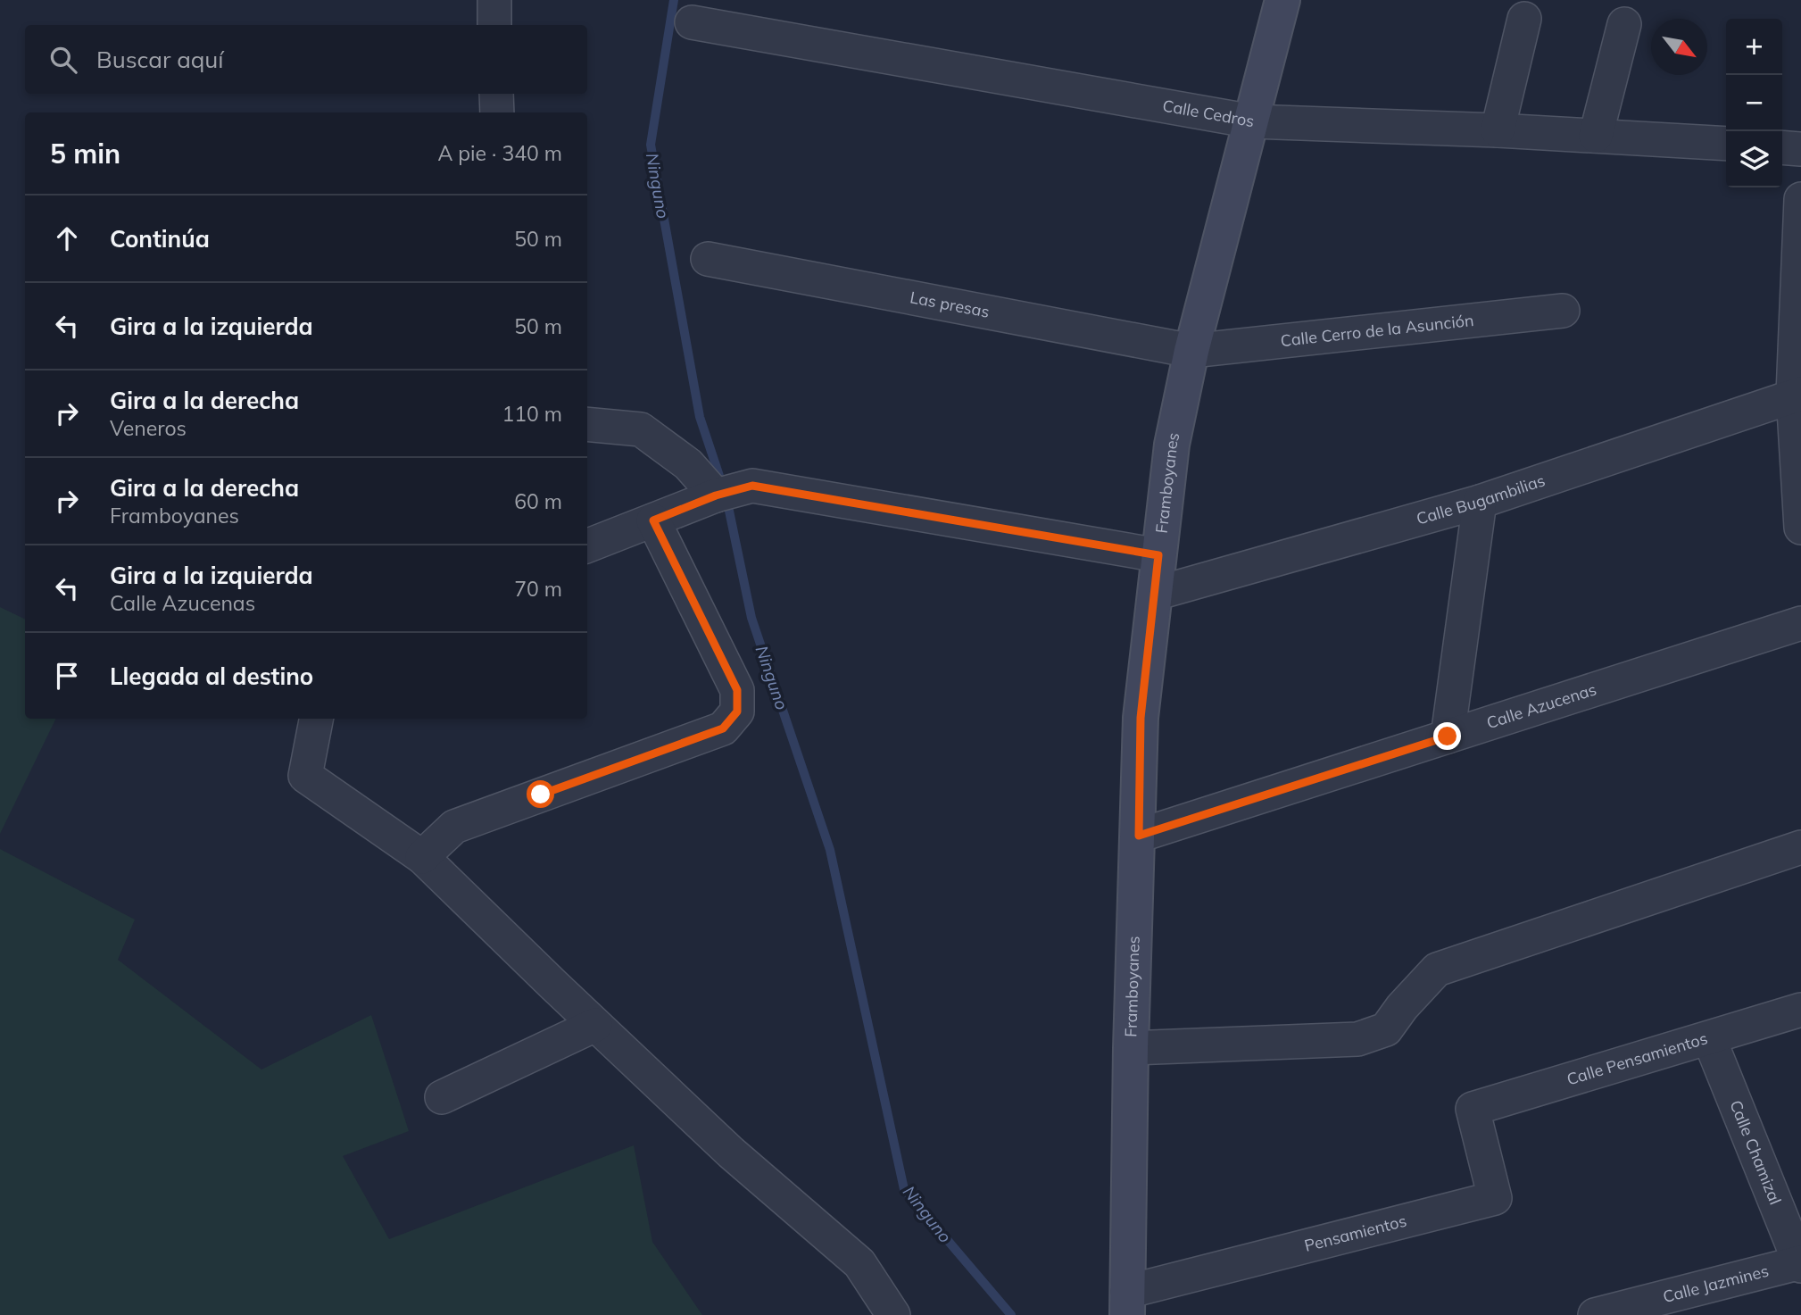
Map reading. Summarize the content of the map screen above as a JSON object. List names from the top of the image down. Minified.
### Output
{"streets":{"main road":["Framboyanes"],"street":["Calle Cedros","Las presas","Calle Cerro de la Asunción","Calle Bugambilias","Calle Azucenas","Calle Pensamientos","Calle Chamizal","Pensamientos","Calle Jazmines"]},"crossings":[["Calle Cedros","Framboyanes"],["Las presas","Calle Cerro de la Asunción"],["Las presas","Framboyanes"],["Calle Cerro de la Asunción","Framboyanes"],["Framboyanes","Calle Bugambilias"],["Framboyanes","Calle Azucenas"],["Framboyanes","Pensamientos"],["Calle Pensamientos","Calle Chamizal"],["Calle Pensamientos","Pensamientos"],["Calle Chamizal","Calle Jazmines"]],"water":["Ninguno"],"north":"bottom right","page":{"map_buttons":["+","−"],"search":"Buscar aquí","heading":["5 min","A pie · 340 m"],"list":[["Continúa","50 m"],["Gira a la izquierda","50 m"],["Gira a la derecha","Veneros","110 m"],["Gira a la derecha","Framboyanes","60 m"],["Gira a la izquierda","Calle Azucenas","70 m"],"Llegada al destino"]}}
